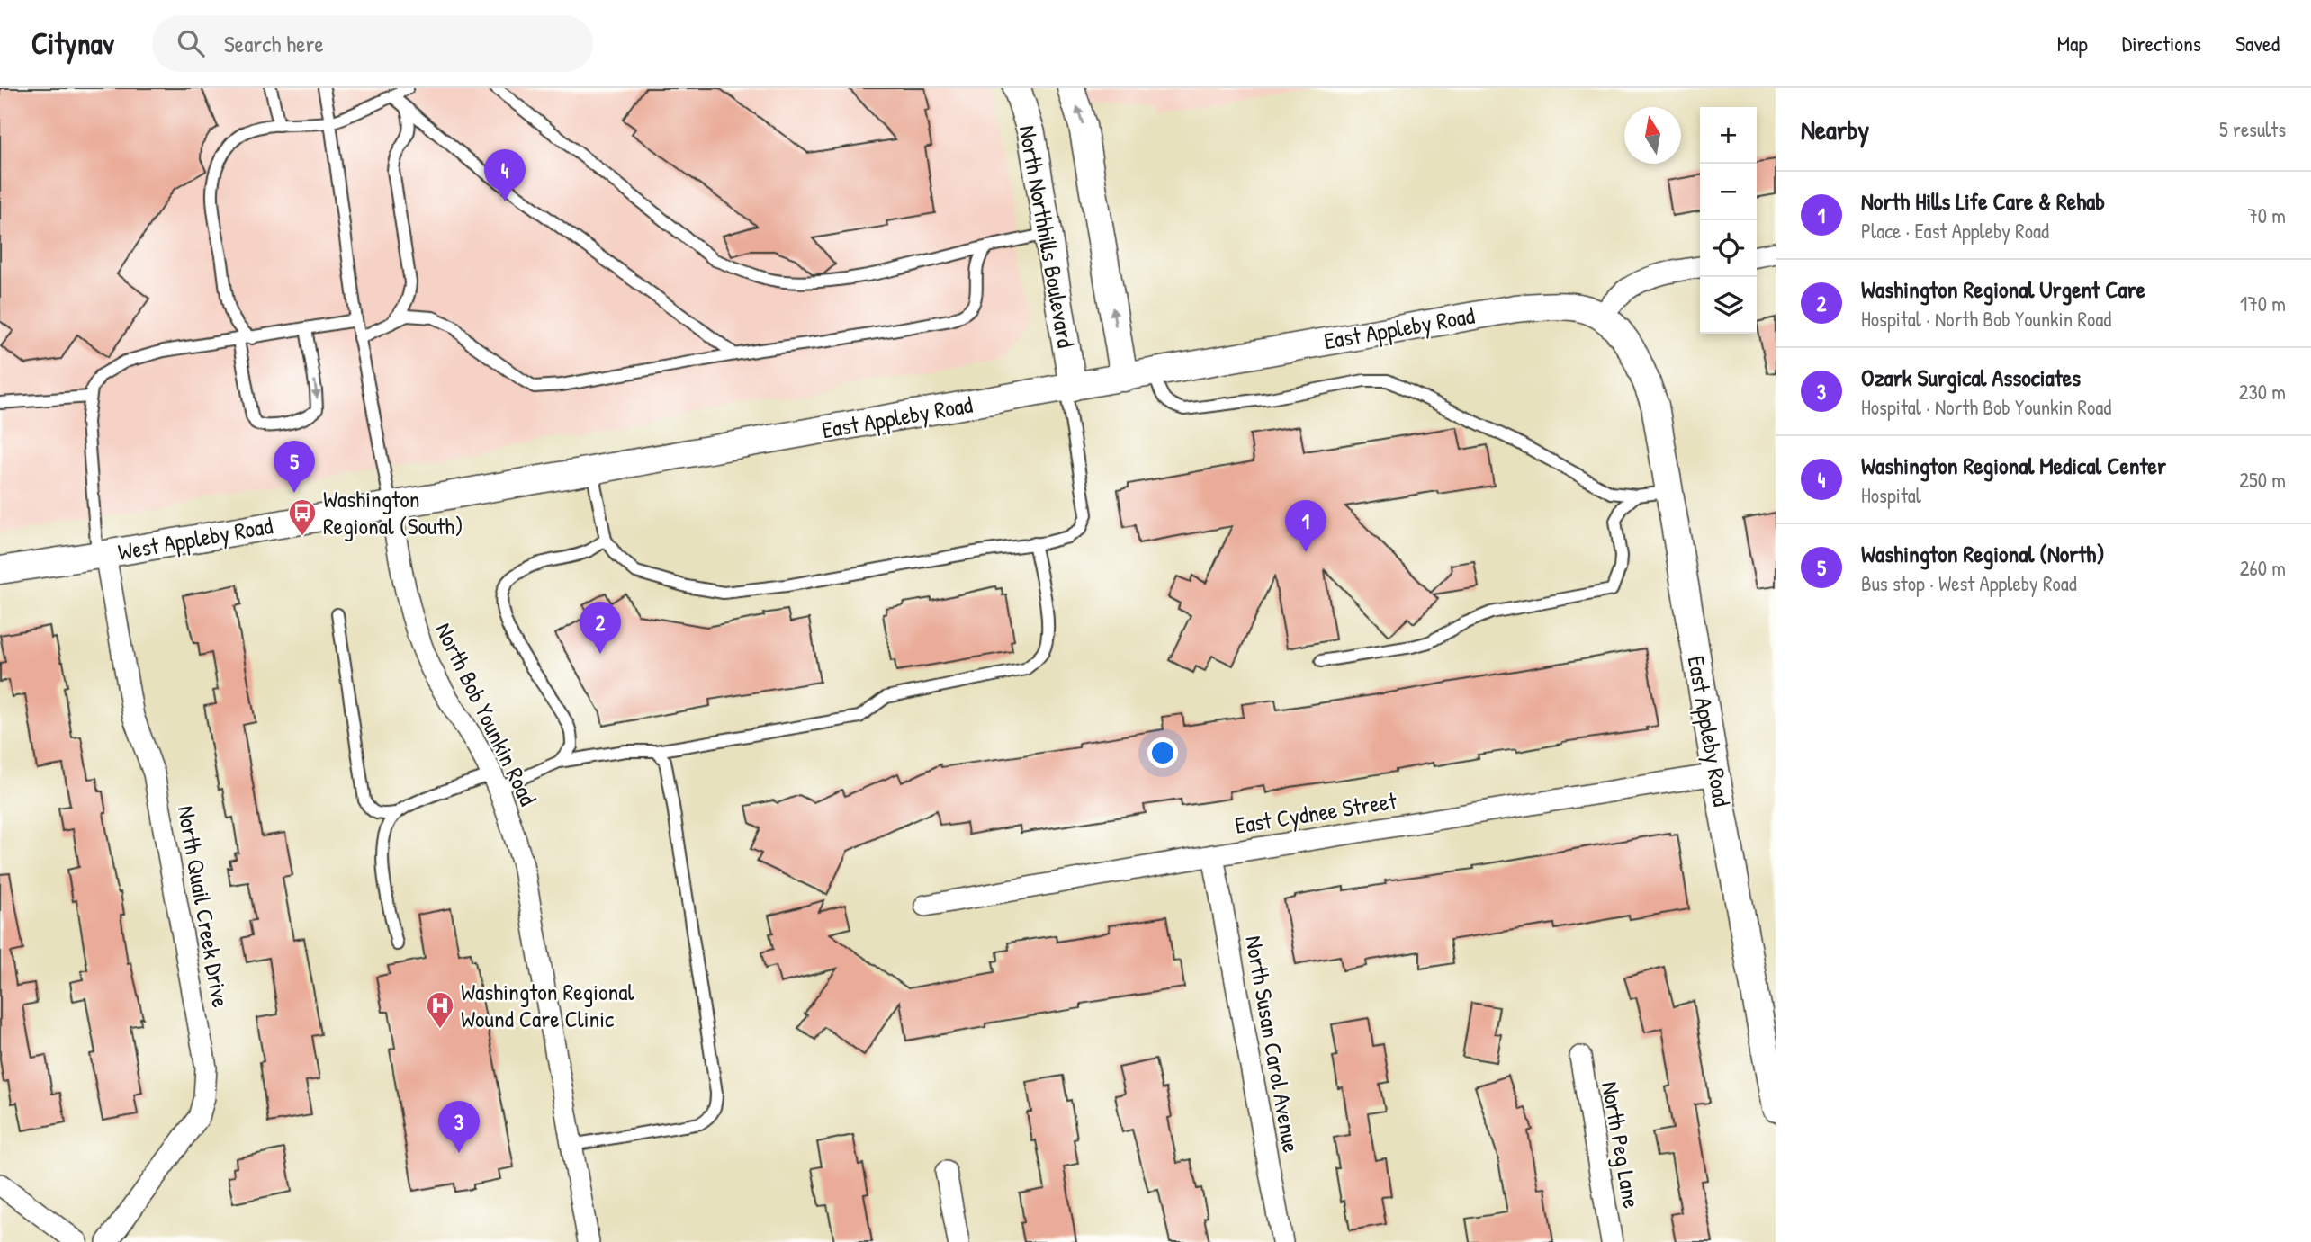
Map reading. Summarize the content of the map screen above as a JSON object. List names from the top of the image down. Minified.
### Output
{"streets":{"street":["North Northhills Boulevard","East Appleby Road","West Appleby Road","North Bob Younkin Road","East Cydnee Street","North Quail Creek Drive","North Susan Carol Avenue","North Peg Lane"]},"crossings":[["North Northhills Boulevard","East Appleby Road"],["East Appleby Road","West Appleby Road"],["East Appleby Road","North Bob Younkin Road"],["East Appleby Road","East Cydnee Street"],["West Appleby Road","North Bob Younkin Road"],["West Appleby Road","North Quail Creek Drive"],["East Cydnee Street","North Susan Carol Avenue"]],"places":{"bus stop":["Washington Regional (South)"],"hospital":["Washington Regional Wound Care Clinic"]},"north":"top","page":{"header":"Citynav","search":"Search here","nav":["Map","Directions","Saved"],"heading":["Nearby","5 results"],"map_buttons":["+","−"],"pins":["4","5","1","2","3"],"list":[{"mark":"1","name":"North Hills Life Care & Rehab","note":"Place · East Appleby Road","value":"70 m"},{"mark":"2","name":"Washington Regional Urgent Care","note":"Hospital · North Bob Younkin Road","value":"170 m"},{"mark":"3","name":"Ozark Surgical Associates","note":"Hospital · North Bob Younkin Road","value":"230 m"},{"mark":"4","name":"Washington Regional Medical Center","note":"Hospital","value":"250 m"},{"mark":"5","name":"Washington Regional (North)","note":"Bus stop · West Appleby Road","value":"260 m"}]}}
